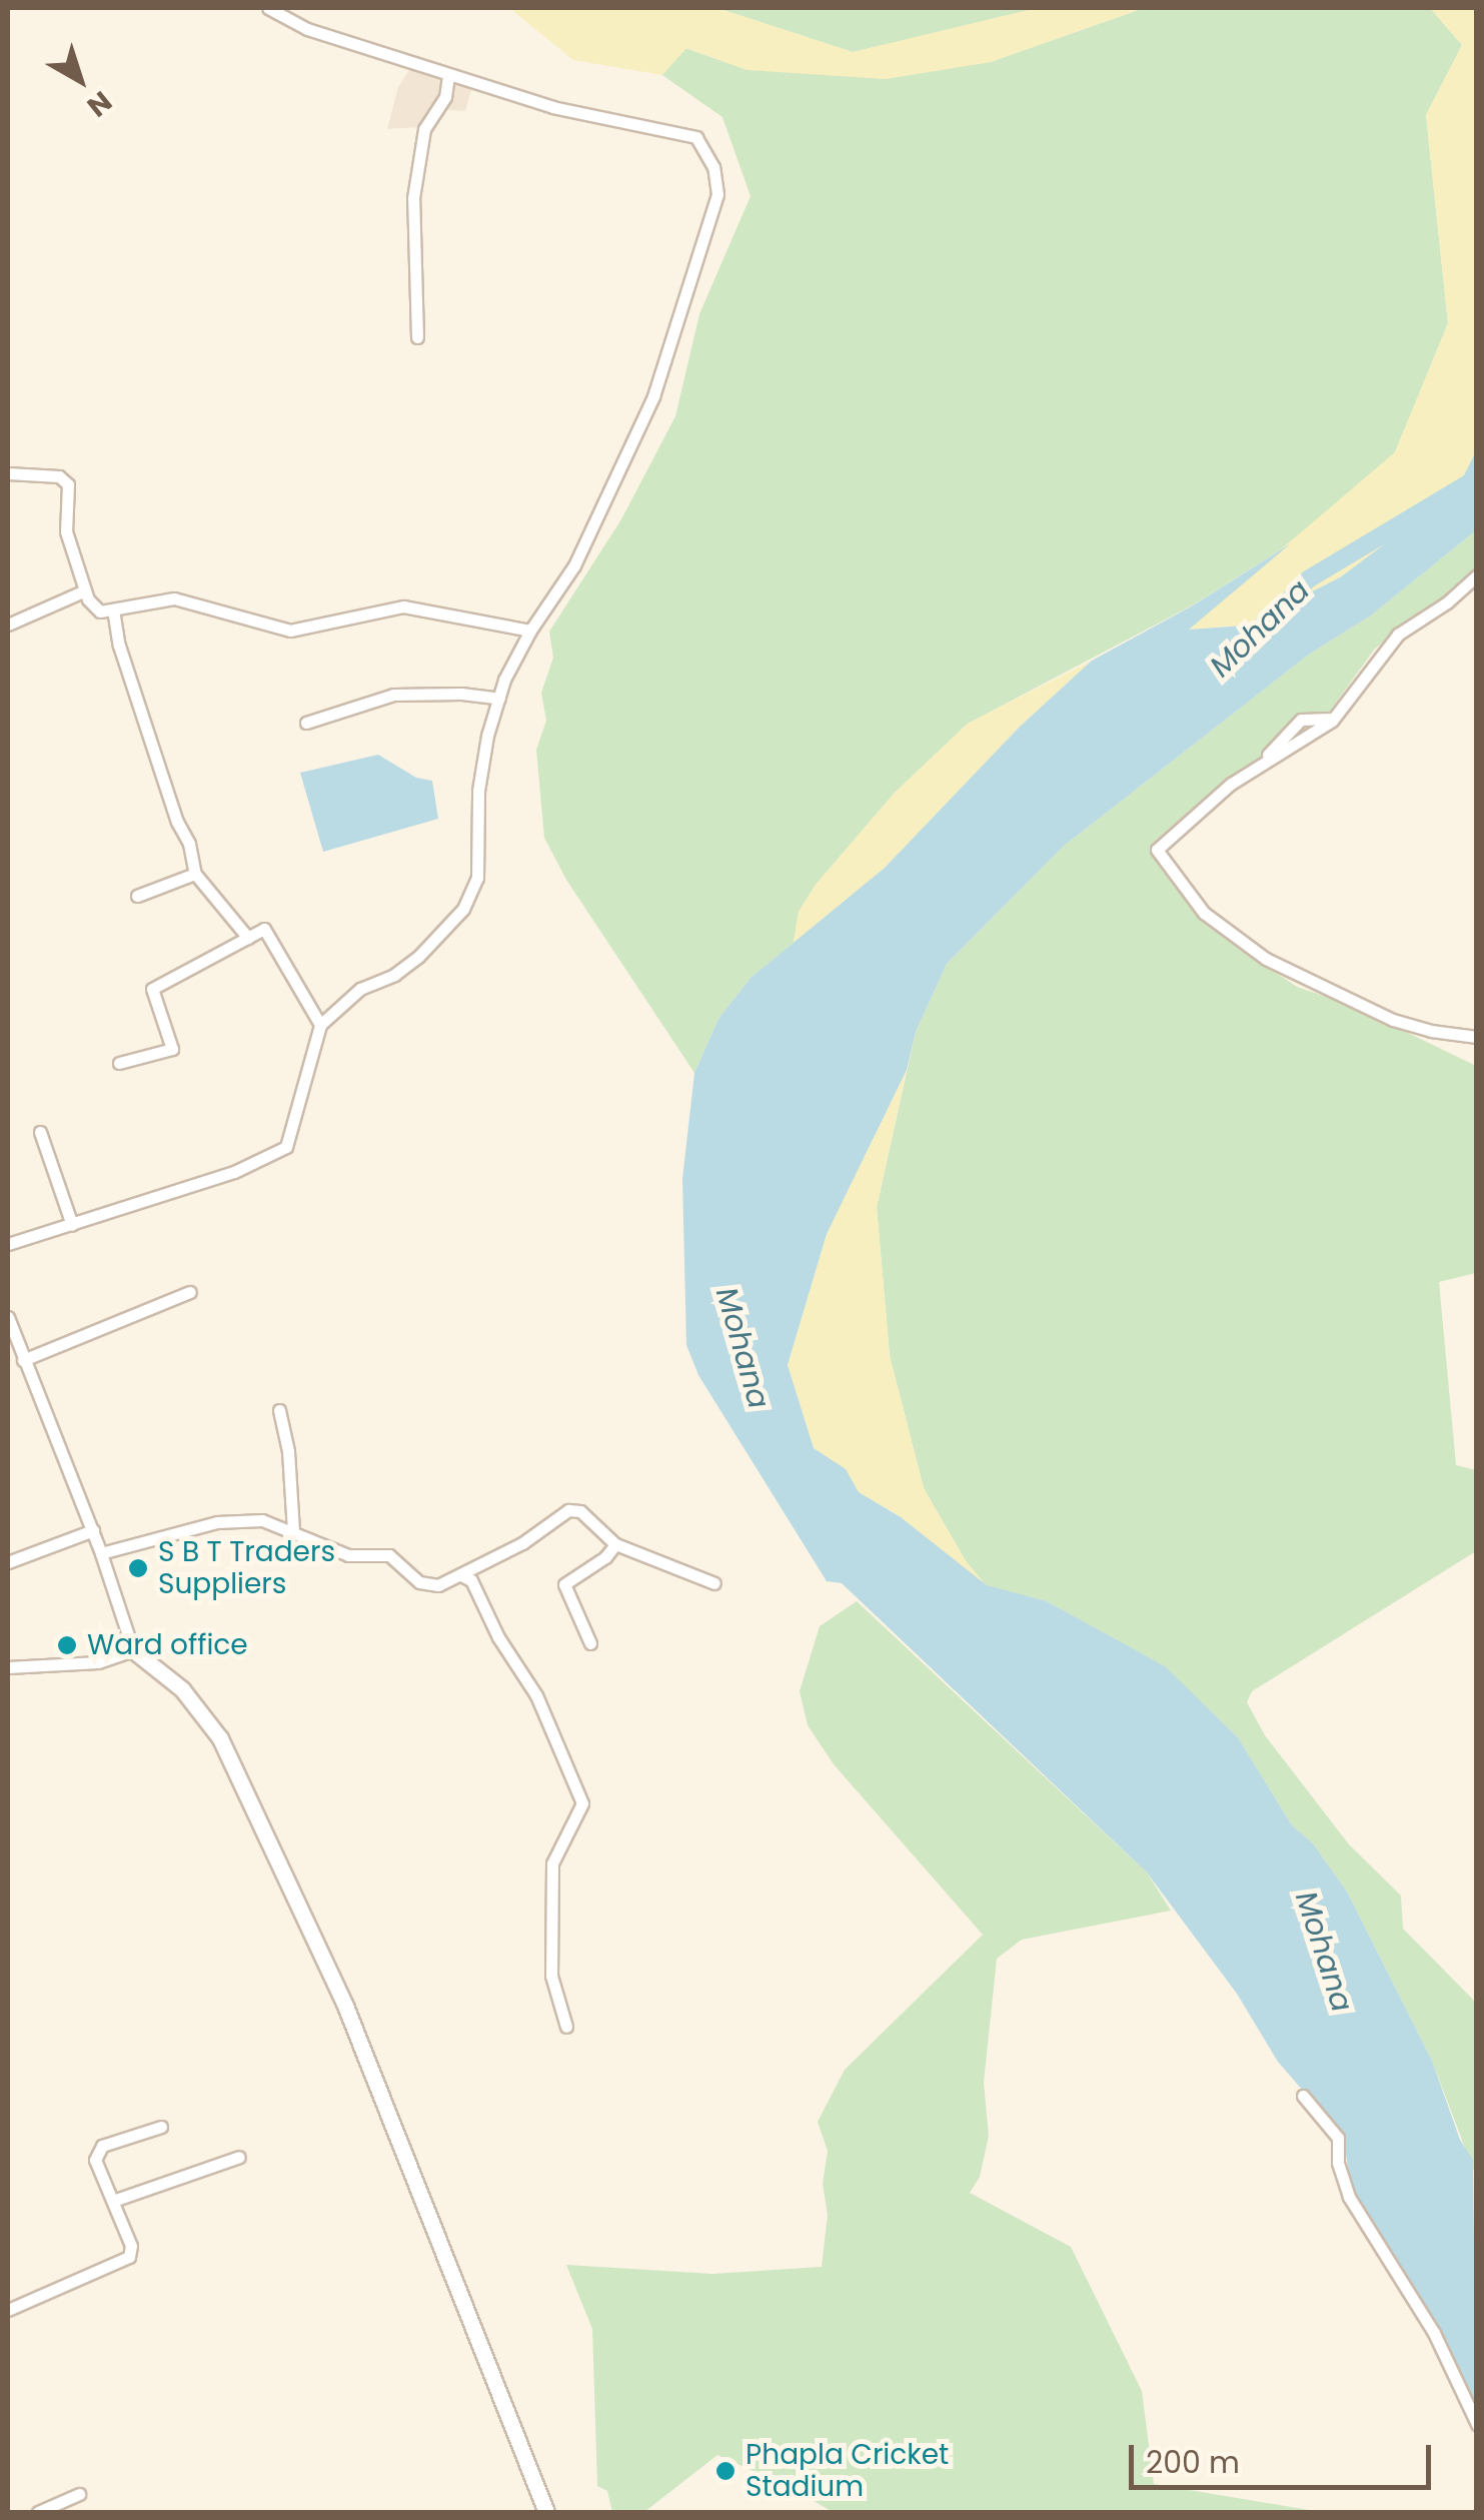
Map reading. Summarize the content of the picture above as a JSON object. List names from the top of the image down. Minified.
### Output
{"water":["Mohana"],"places":["S B T Traders Suppliers","Ward office","Phapla Cricket Stadium"],"scale_bar":"200 m","north":"bottom right"}
